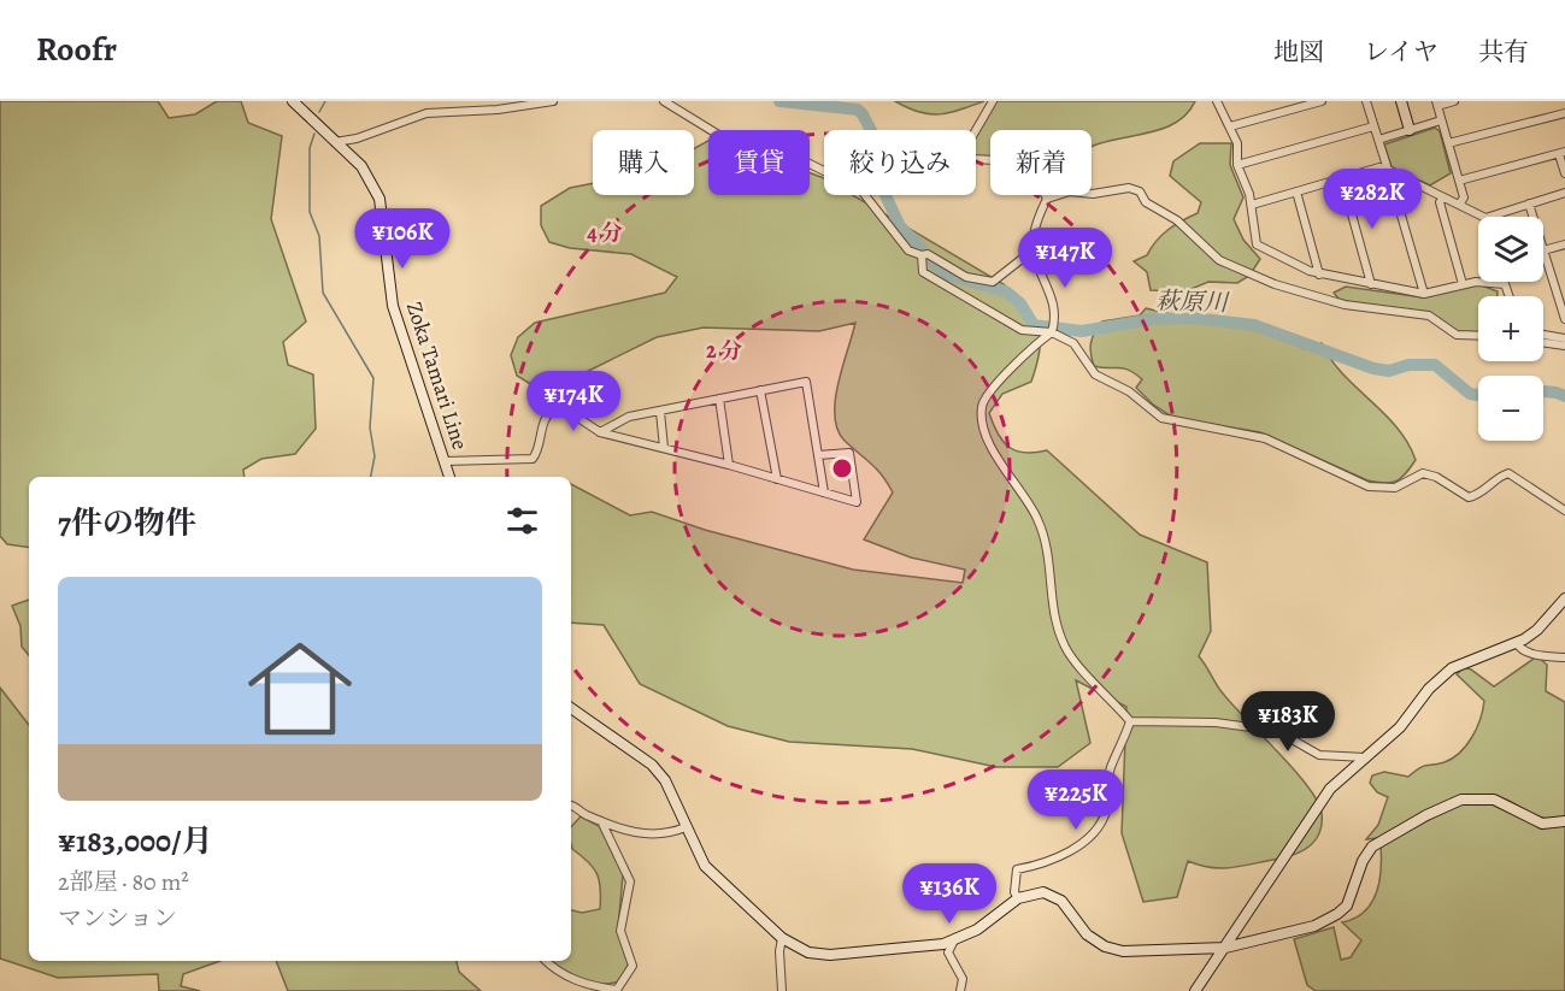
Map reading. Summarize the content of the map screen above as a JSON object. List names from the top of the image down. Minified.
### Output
{"streets":{"main road":["Zoka Tamari Line"]},"water":["萩原川"],"page":{"header":"Roofr","nav":["地図","レイヤ","共有"],"chip":["購入","賃貸","絞り込み","新着"],"price":["¥282K","¥106K","¥147K","¥174K","¥183K","¥225K","¥136K"],"map_buttons":["+","−"],"heading":"7件の物件","list":[{"name":"¥183,000/月","note":"2部屋 · 80 m² · マンション"}]},"rings":["4 分","2 分"]}
